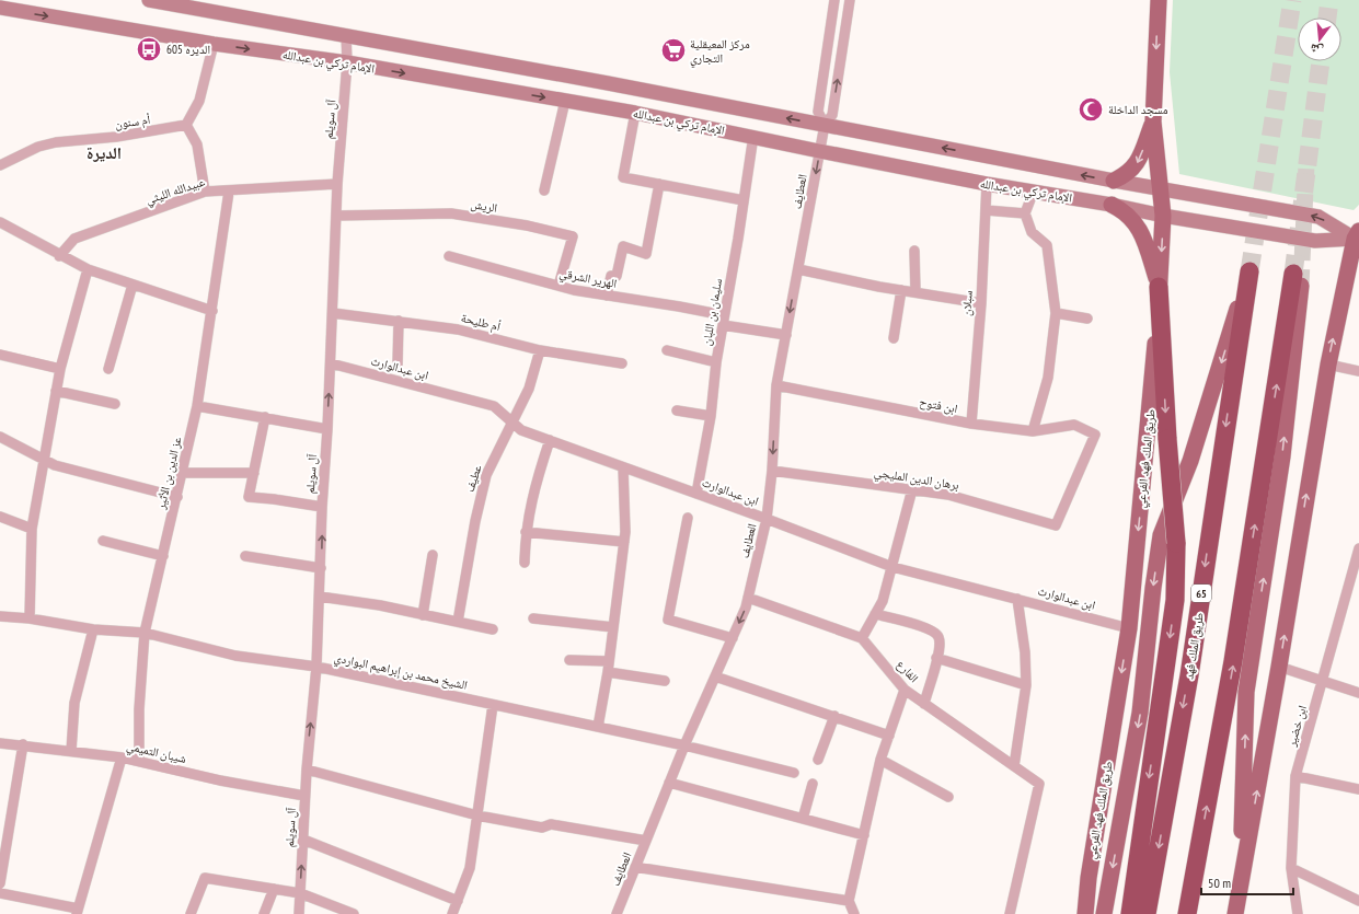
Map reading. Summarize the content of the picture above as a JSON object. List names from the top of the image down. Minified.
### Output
{"streets":{"highway":["65","طريق الملك فهد"],"main road":["الإمام تركي بن عبدالله","طريق الملك فهد الفرعي"],"street":["آل سويلم","أم سنون","عبيدالله الليثي","العطايف","الريش","الهرير الشرقي","سبلان","سليمان بن اللبان","أم طليحة","ابن عبدالوارث","ابن فتوح","عز الدين بن الأثير","عطيف","برهان الدين المليجي","الشيخ محمد بن إبراهيم البواردي","الفارع","ابن خضير","شيبان التميمي"]},"crossings":[["الإمام تركي بن عبدالله","آل سويلم"],["الإمام تركي بن عبدالله","العطايف"],["الإمام تركي بن عبدالله","سبلان"],["الإمام تركي بن عبدالله","سليمان بن اللبان"],["الإمام تركي بن عبدالله","طريق الملك فهد الفرعي"],["آل سويلم","عبيدالله الليثي"],["آل سويلم","الريش"],["آل سويلم","أم طليحة"],["آل سويلم","ابن عبدالوارث"],["آل سويلم","الشيخ محمد بن إبراهيم البواردي"],["آل سويلم","شيبان التميمي"],["عبيدالله الليثي","عز الدين بن الأثير"],["العطايف","الهرير الشرقي"],["العطايف","ابن عبدالوارث"],["العطايف","ابن فتوح"],["العطايف","برهان الدين المليجي"],["العطايف","الشيخ محمد بن إبراهيم البواردي"],["الريش","الهرير الشرقي"],["الهرير الشرقي","سليمان بن اللبان"],["سبلان","ابن فتوح"],["سليمان بن اللبان","ابن عبدالوارث"],["أم طليحة","عطيف"],["ابن عبدالوارث","طريق الملك فهد الفرعي"],["ابن عبدالوارث","عطيف"],["ابن فتوح","برهان الدين المليجي"],["عز الدين بن الأثير","الشيخ محمد بن إبراهيم البواردي"],["عز الدين بن الأثير","شيبان التميمي"]],"districts":["الديرة"],"places":{"bus stop":["الديره 605"],"supermarket":["مركز المعيقلية التجاري"],"mosque":["مسجد الداخلة"]},"scale_bar":"50 m","north":"bottom"}
